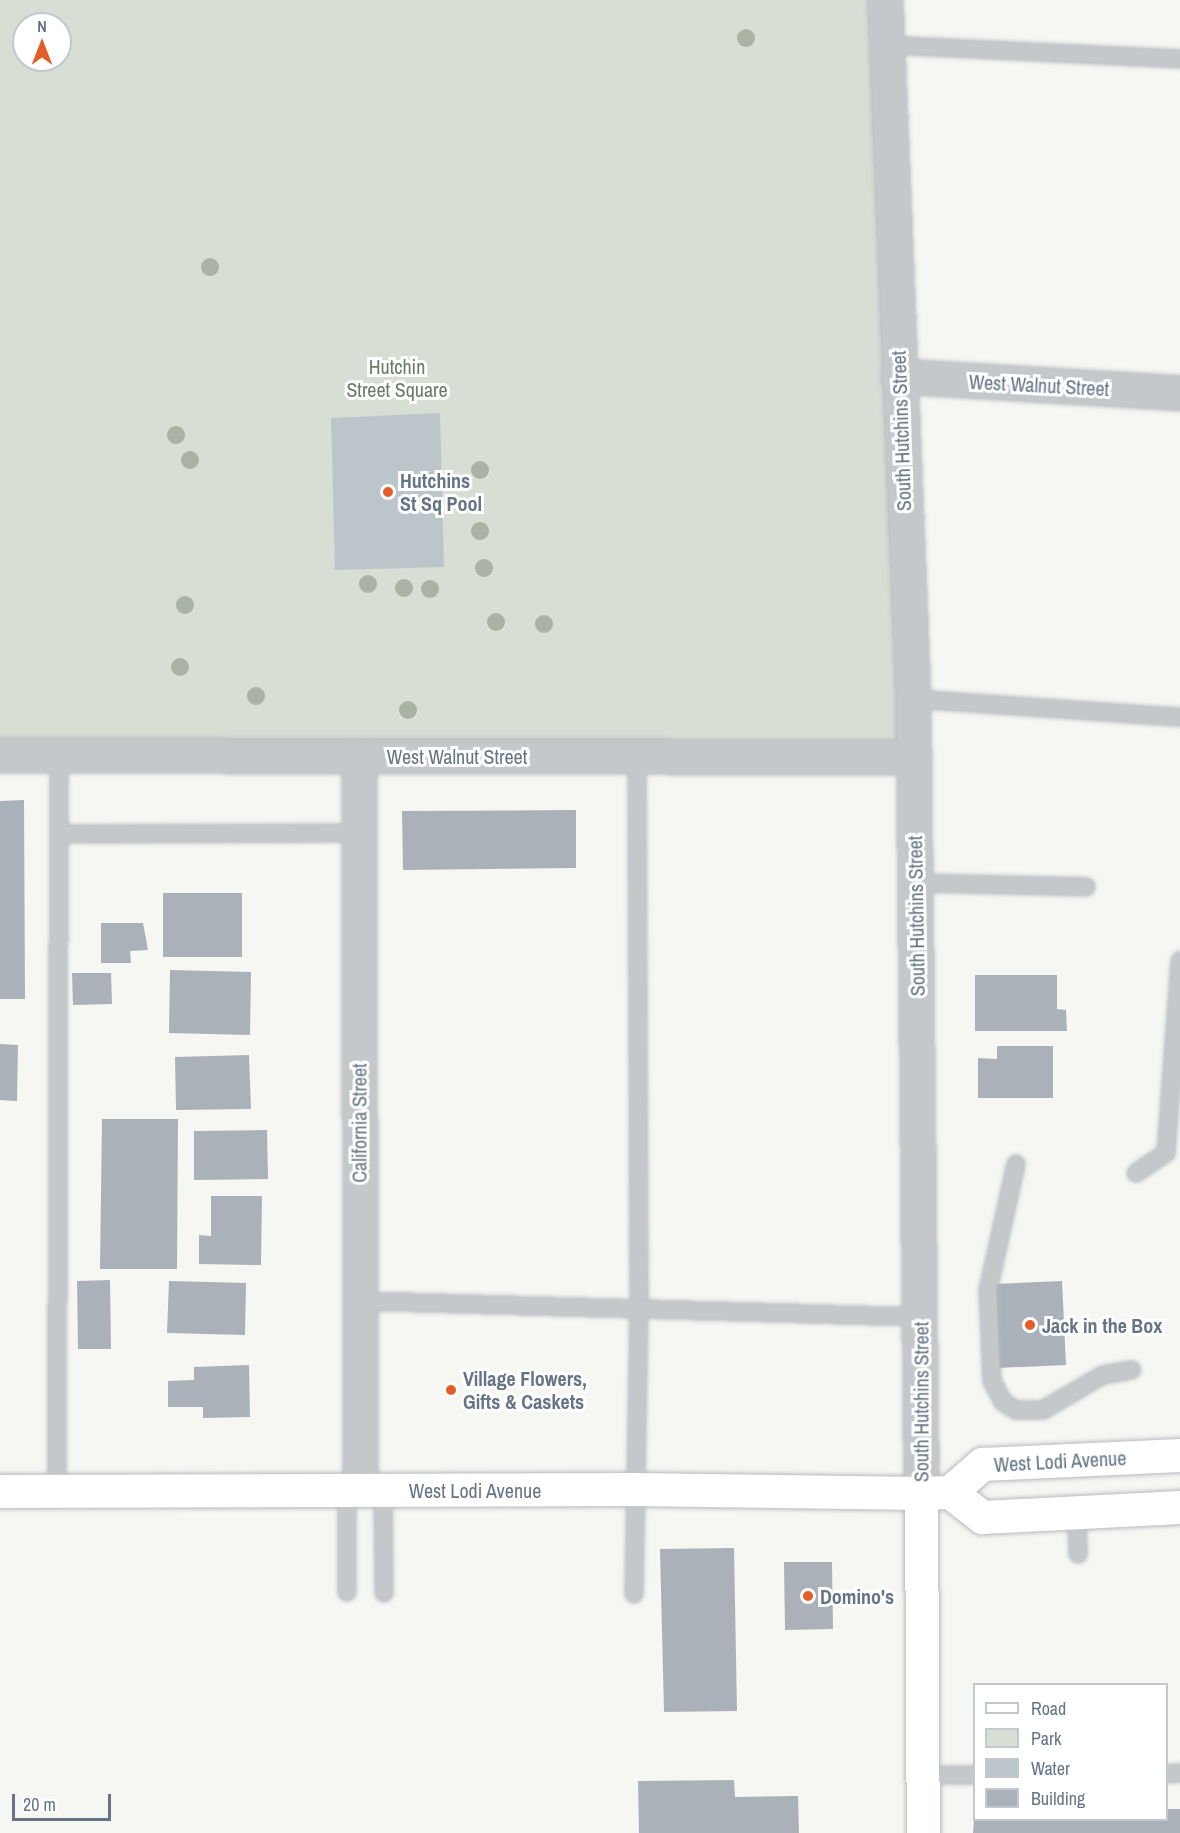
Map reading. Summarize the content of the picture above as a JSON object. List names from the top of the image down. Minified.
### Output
{"streets":{"main road":["South Hutchins Street","West Lodi Avenue"],"street":["West Walnut Street","California Street"]},"crossings":[["West Walnut Street","South Hutchins Street"],["West Walnut Street","California Street"],["South Hutchins Street","West Lodi Avenue"],["California Street","West Lodi Avenue"]],"parks":["Hutchin Street Square"],"places":["Hutchins St Sq Pool","Jack in the Box","Village Flowers, Gifts & Caskets","Domino's"],"legend":["Road","Park","Water","Building"],"scale_bar":"20 m","north":"top"}
